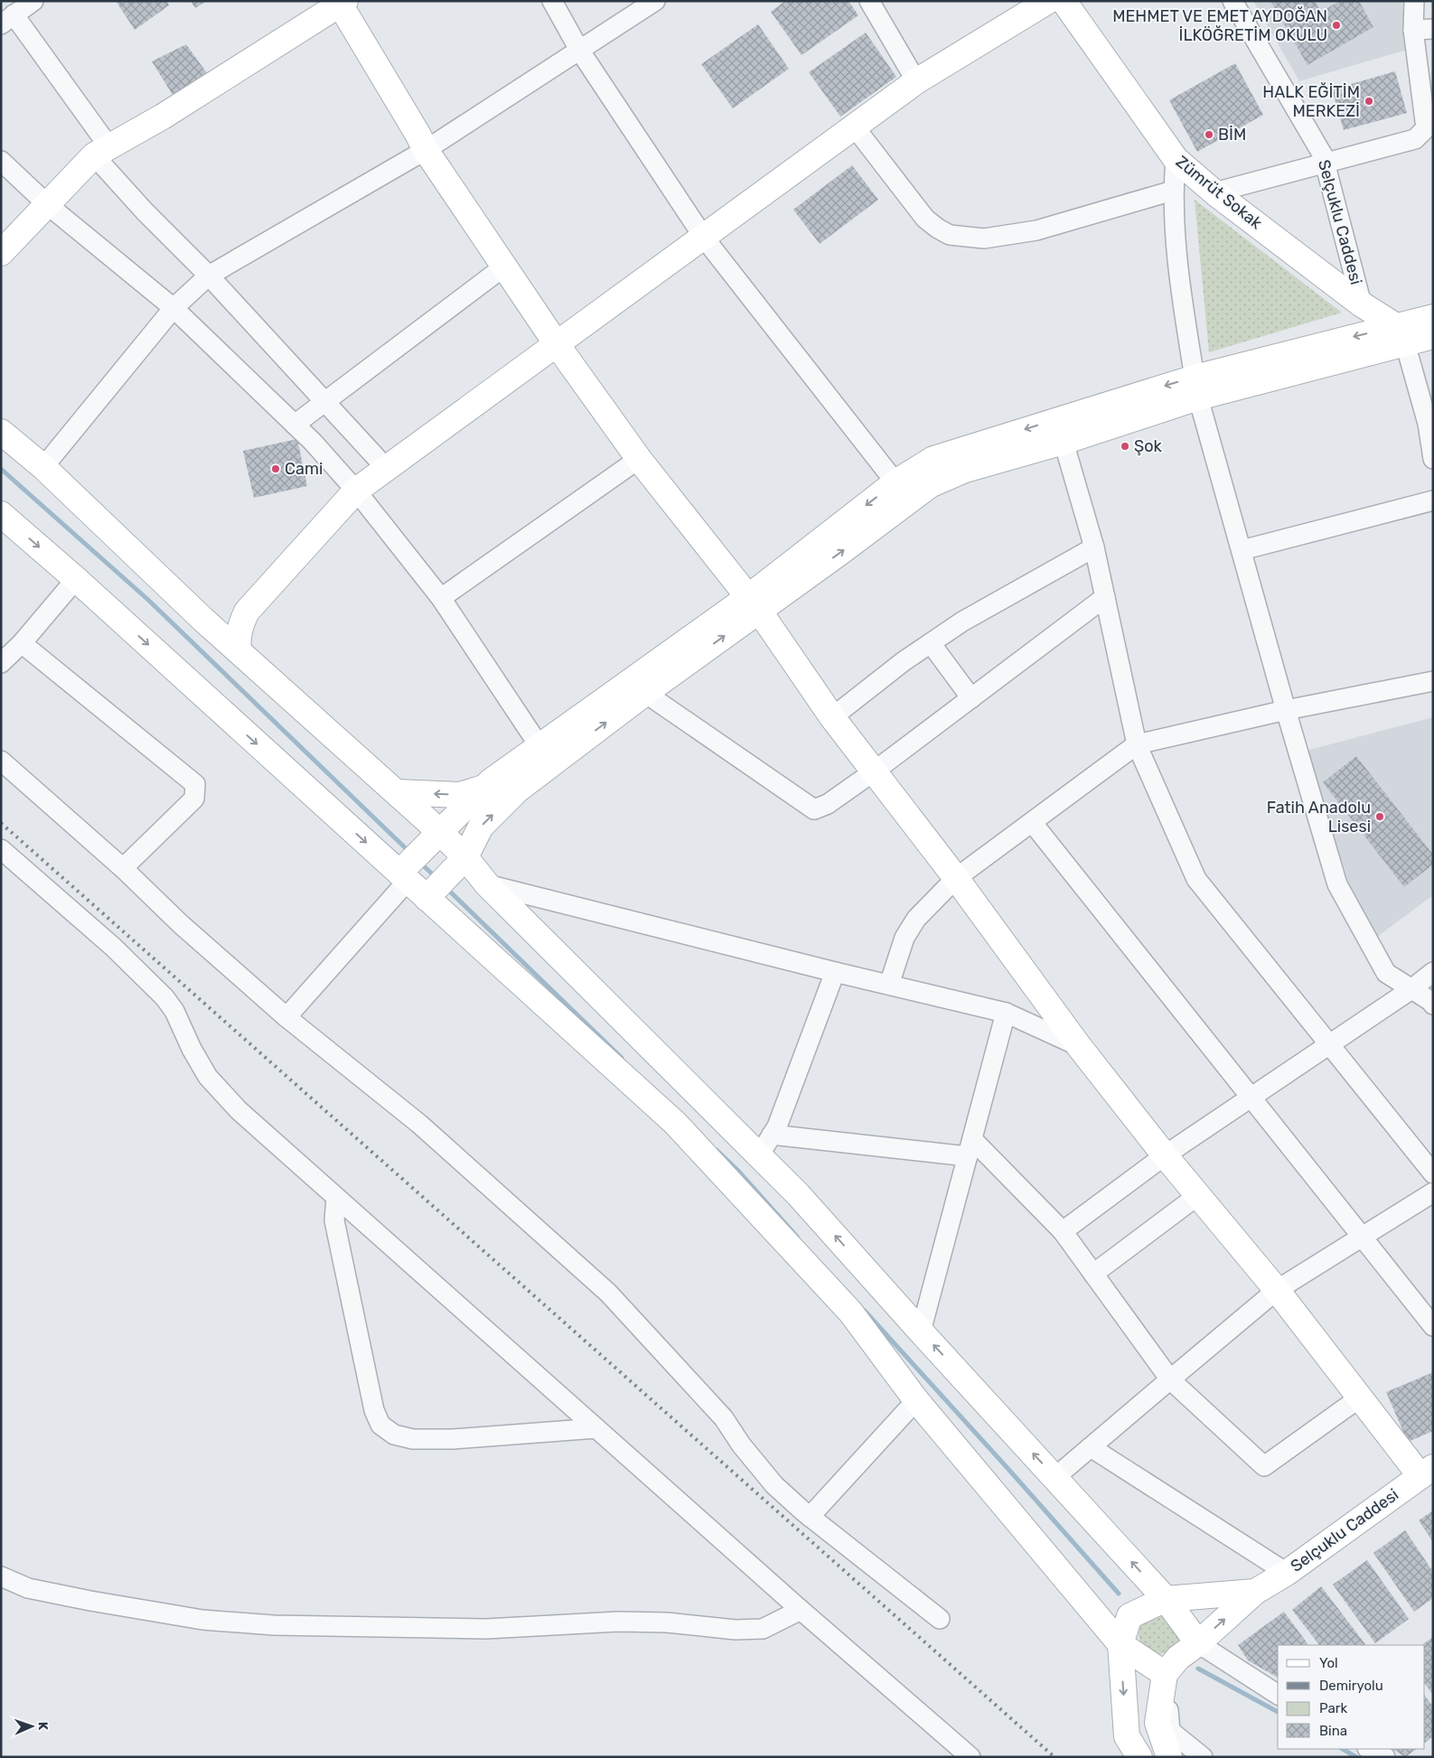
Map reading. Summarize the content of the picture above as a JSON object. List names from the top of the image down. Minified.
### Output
{"streets":{"street":["Zümrüt Sokak","Selçuklu Caddesi"]},"crossings":[["Zümrüt Sokak","Selçuklu Caddesi"]],"places":["MEHMET VE EMET AYDOĞAN İLKÖĞRETİM OKULU","HALK EĞİTİM MERKEZİ","BİM","Şok","Cami","Fatih Anadolu Lisesi"],"legend":["Yol","Demiryolu","Park","Bina"],"north":"right"}
